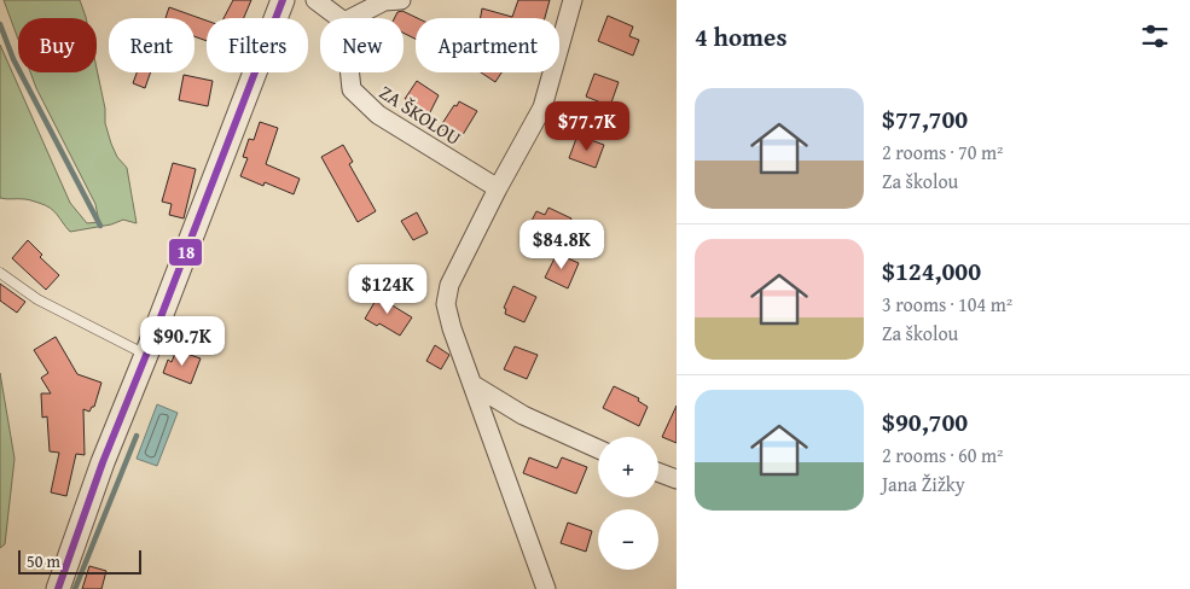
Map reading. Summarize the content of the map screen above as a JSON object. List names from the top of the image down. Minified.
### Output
{"streets":{"street":["ZA ŠKOLOU"]},"lines":["transit line 18"],"scale_bar":"50 m","page":{"heading":"4 homes","chip":["Buy","Rent","Filters","New","Apartment"],"list":[{"name":"$77,700","note":"2 rooms · 70 m² · Za školou"},{"name":"$124,000","note":"3 rooms · 104 m² · Za školou"},{"name":"$90,700","note":"2 rooms · 60 m² · Jana Žižky"}],"price":["$77.7K","$84.8K","$124K","$90.7K"],"map_buttons":["+","−"],"scale":"50 m"}}
